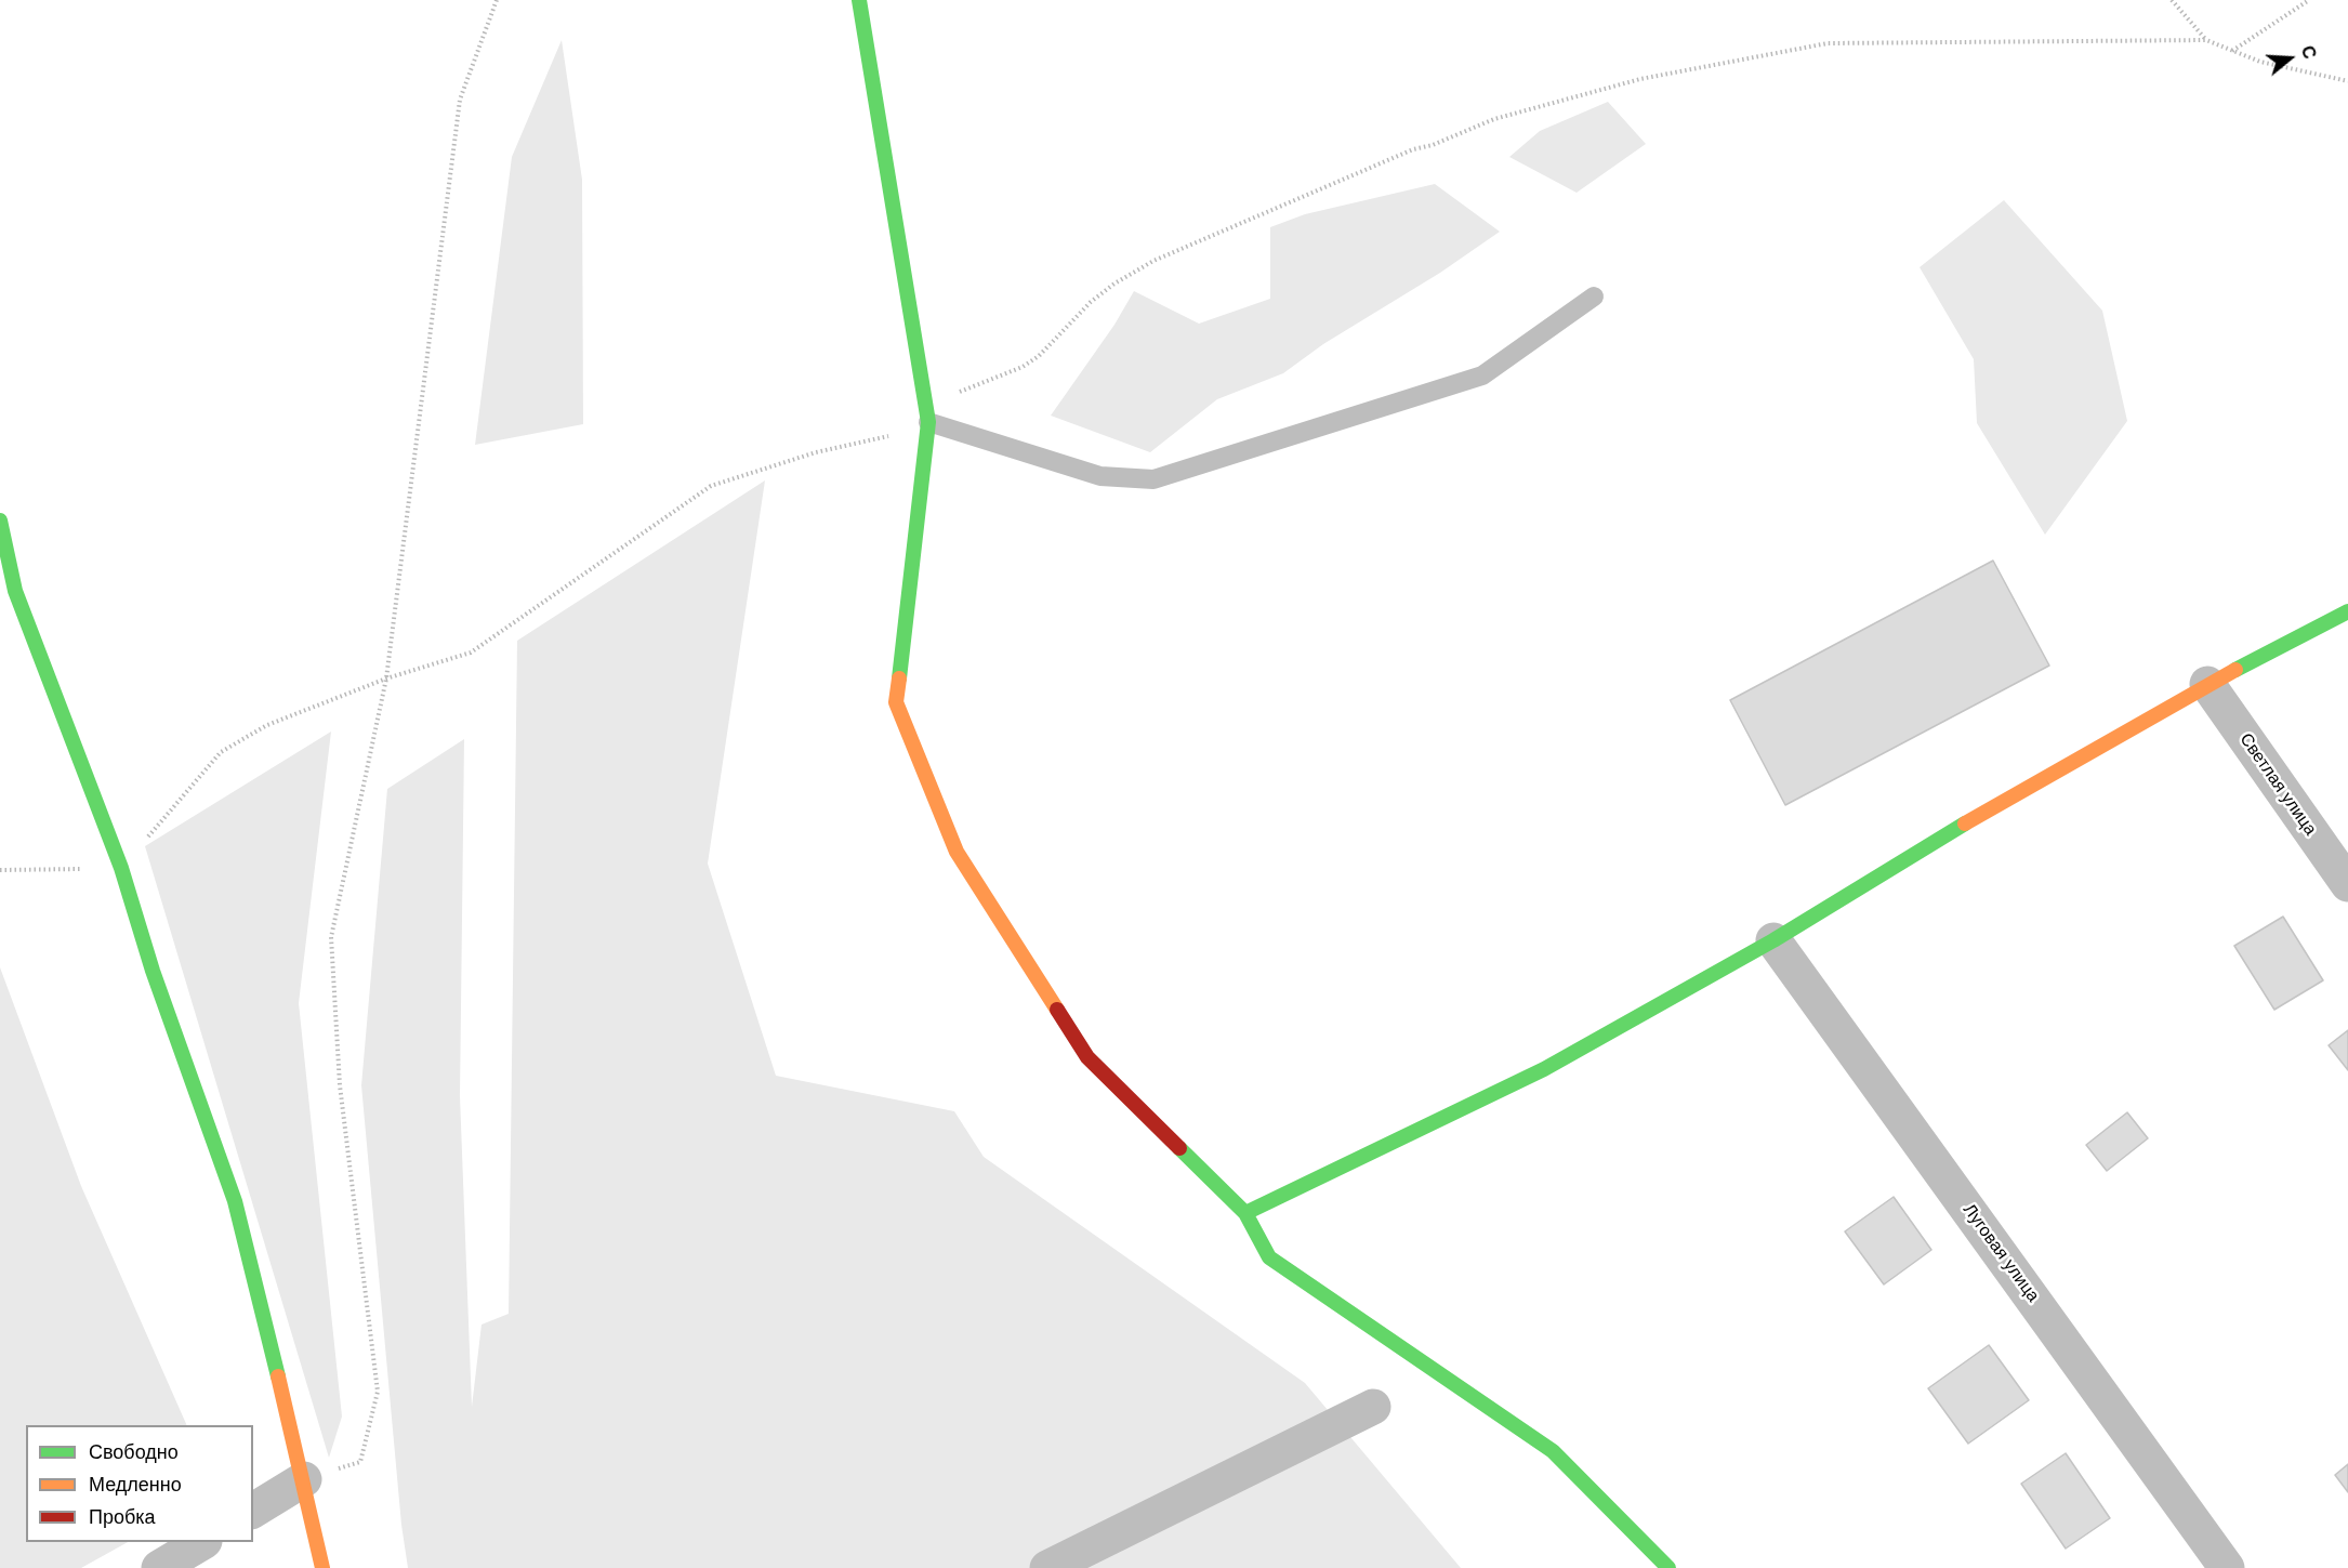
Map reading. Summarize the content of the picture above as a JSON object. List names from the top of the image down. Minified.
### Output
{"streets":{"street":["Светлая улица","Луговая улица"]},"legend":["Свободно","Медленно","Пробка"],"north":"right"}
